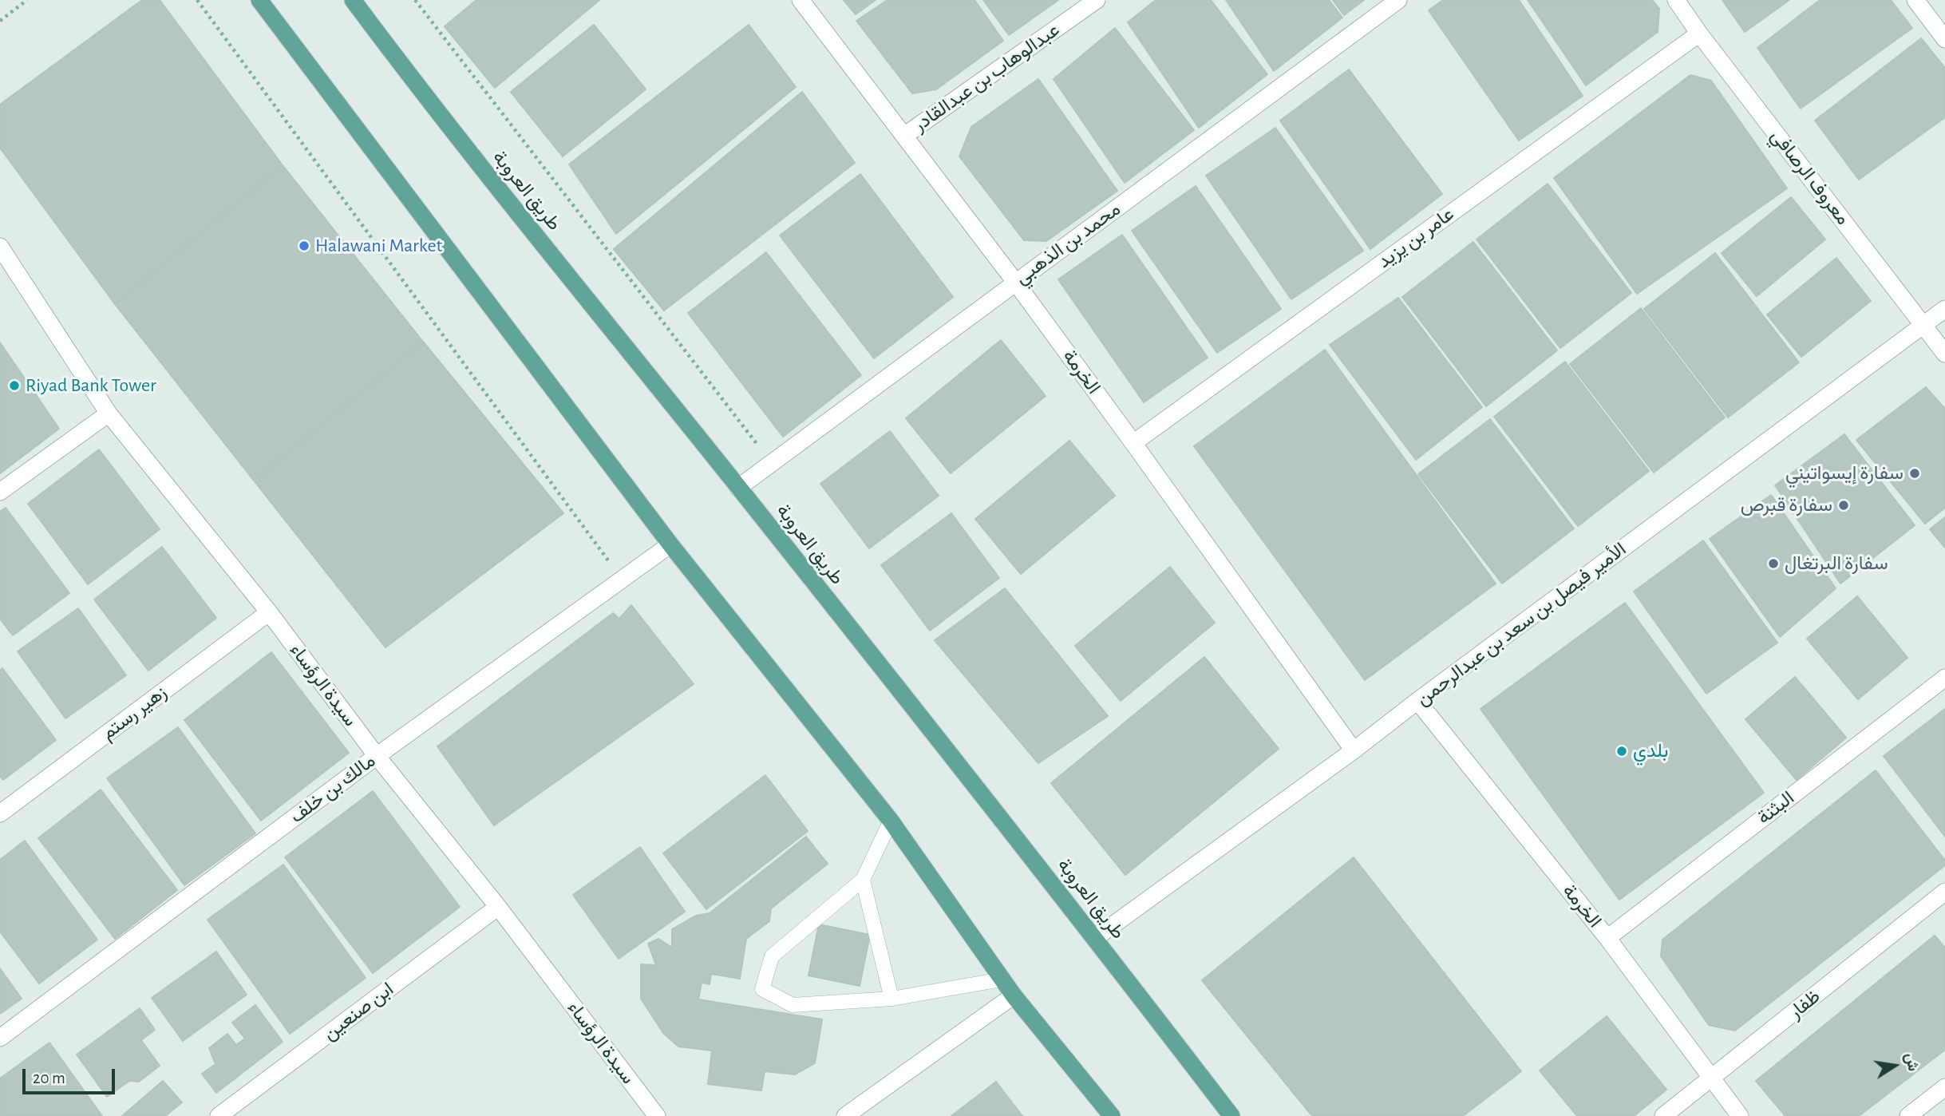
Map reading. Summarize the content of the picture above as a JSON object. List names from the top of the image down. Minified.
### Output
{"streets":{"main road":["طريق العروبة"],"street":["عبدالوهاب بن عبدالقادر","معروف الرصافي","عامر بن يزيد","محمد بن الذهبي","الخرمة","الأمير فيصل بن سعد بن عبدالرحمن","سيدة الرؤساء","زهير رستم","مالك بن خلف","البثنة","ظفار","ابن صنعين"]},"crossings":[["عبدالوهاب بن عبدالقادر","الخرمة"],["معروف الرصافي","عامر بن يزيد"],["معروف الرصافي","الأمير فيصل بن سعد بن عبدالرحمن"],["طريق العروبة","محمد بن الذهبي"],["طريق العروبة","الأمير فيصل بن سعد بن عبدالرحمن"],["عامر بن يزيد","الخرمة"],["محمد بن الذهبي","الخرمة"],["الخرمة","الأمير فيصل بن سعد بن عبدالرحمن"],["الخرمة","البثنة"],["الخرمة","ظفار"],["سيدة الرؤساء","زهير رستم"],["سيدة الرؤساء","مالك بن خلف"],["سيدة الرؤساء","ابن صنعين"]],"places":["Halawani Market","Riyad Bank Tower","سفارة إيسواتيني","سفارة قبرص","سفارة البرتغال","بلدي"],"scale_bar":"20 m","north":"right"}
